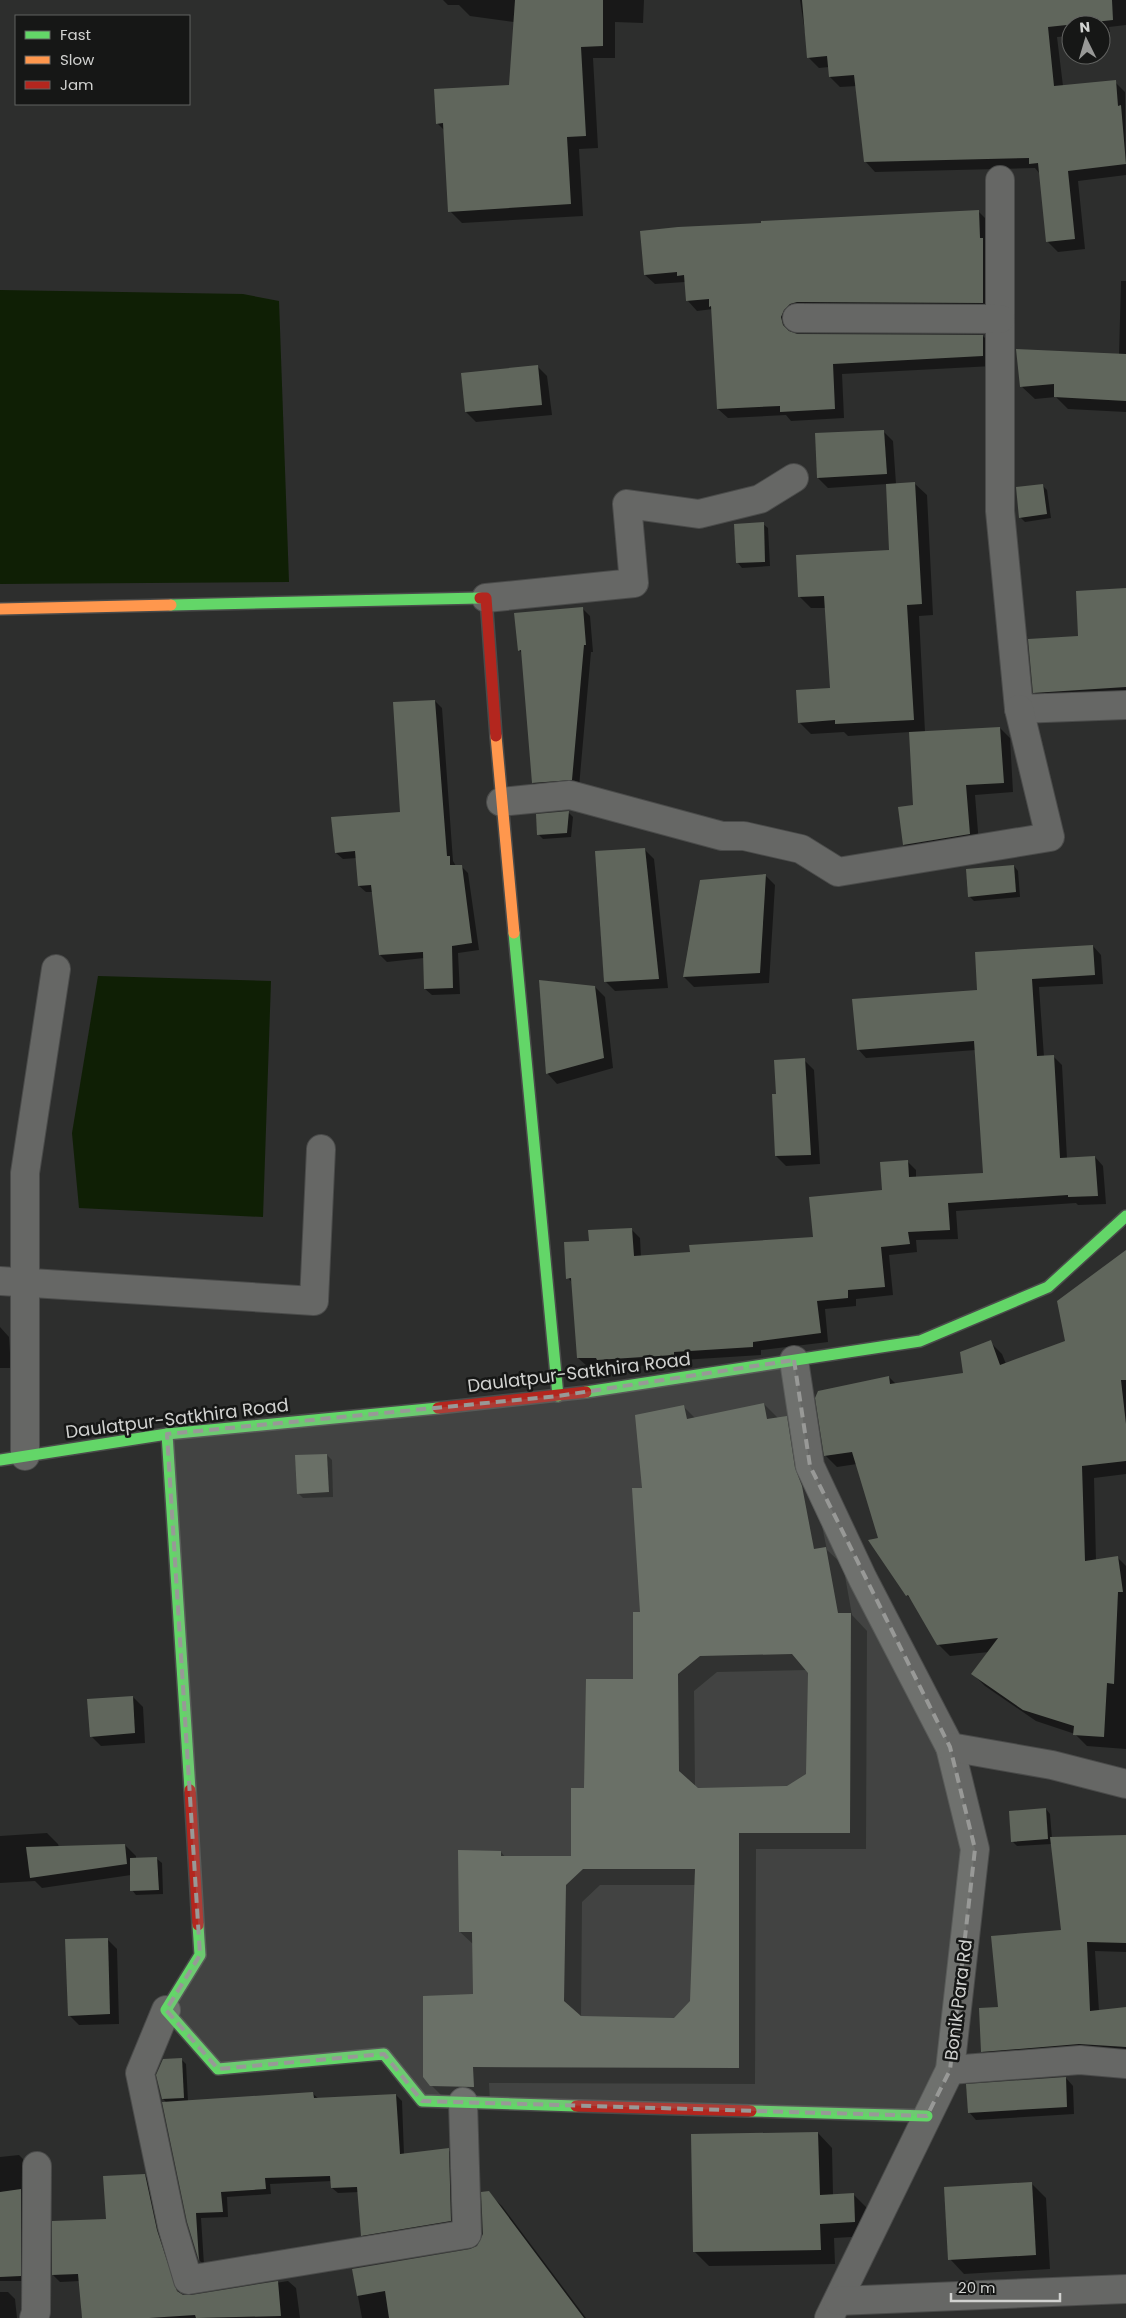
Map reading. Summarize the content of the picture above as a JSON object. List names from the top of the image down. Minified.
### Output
{"streets":{"street":["Daulatpur-Satkhira Road","Bonik Para Rd"]},"crossings":[["Daulatpur-Satkhira Road","Bonik Para Rd"]],"legend":["Fast","Slow","Jam"],"scale_bar":"20 m","north":"top"}
